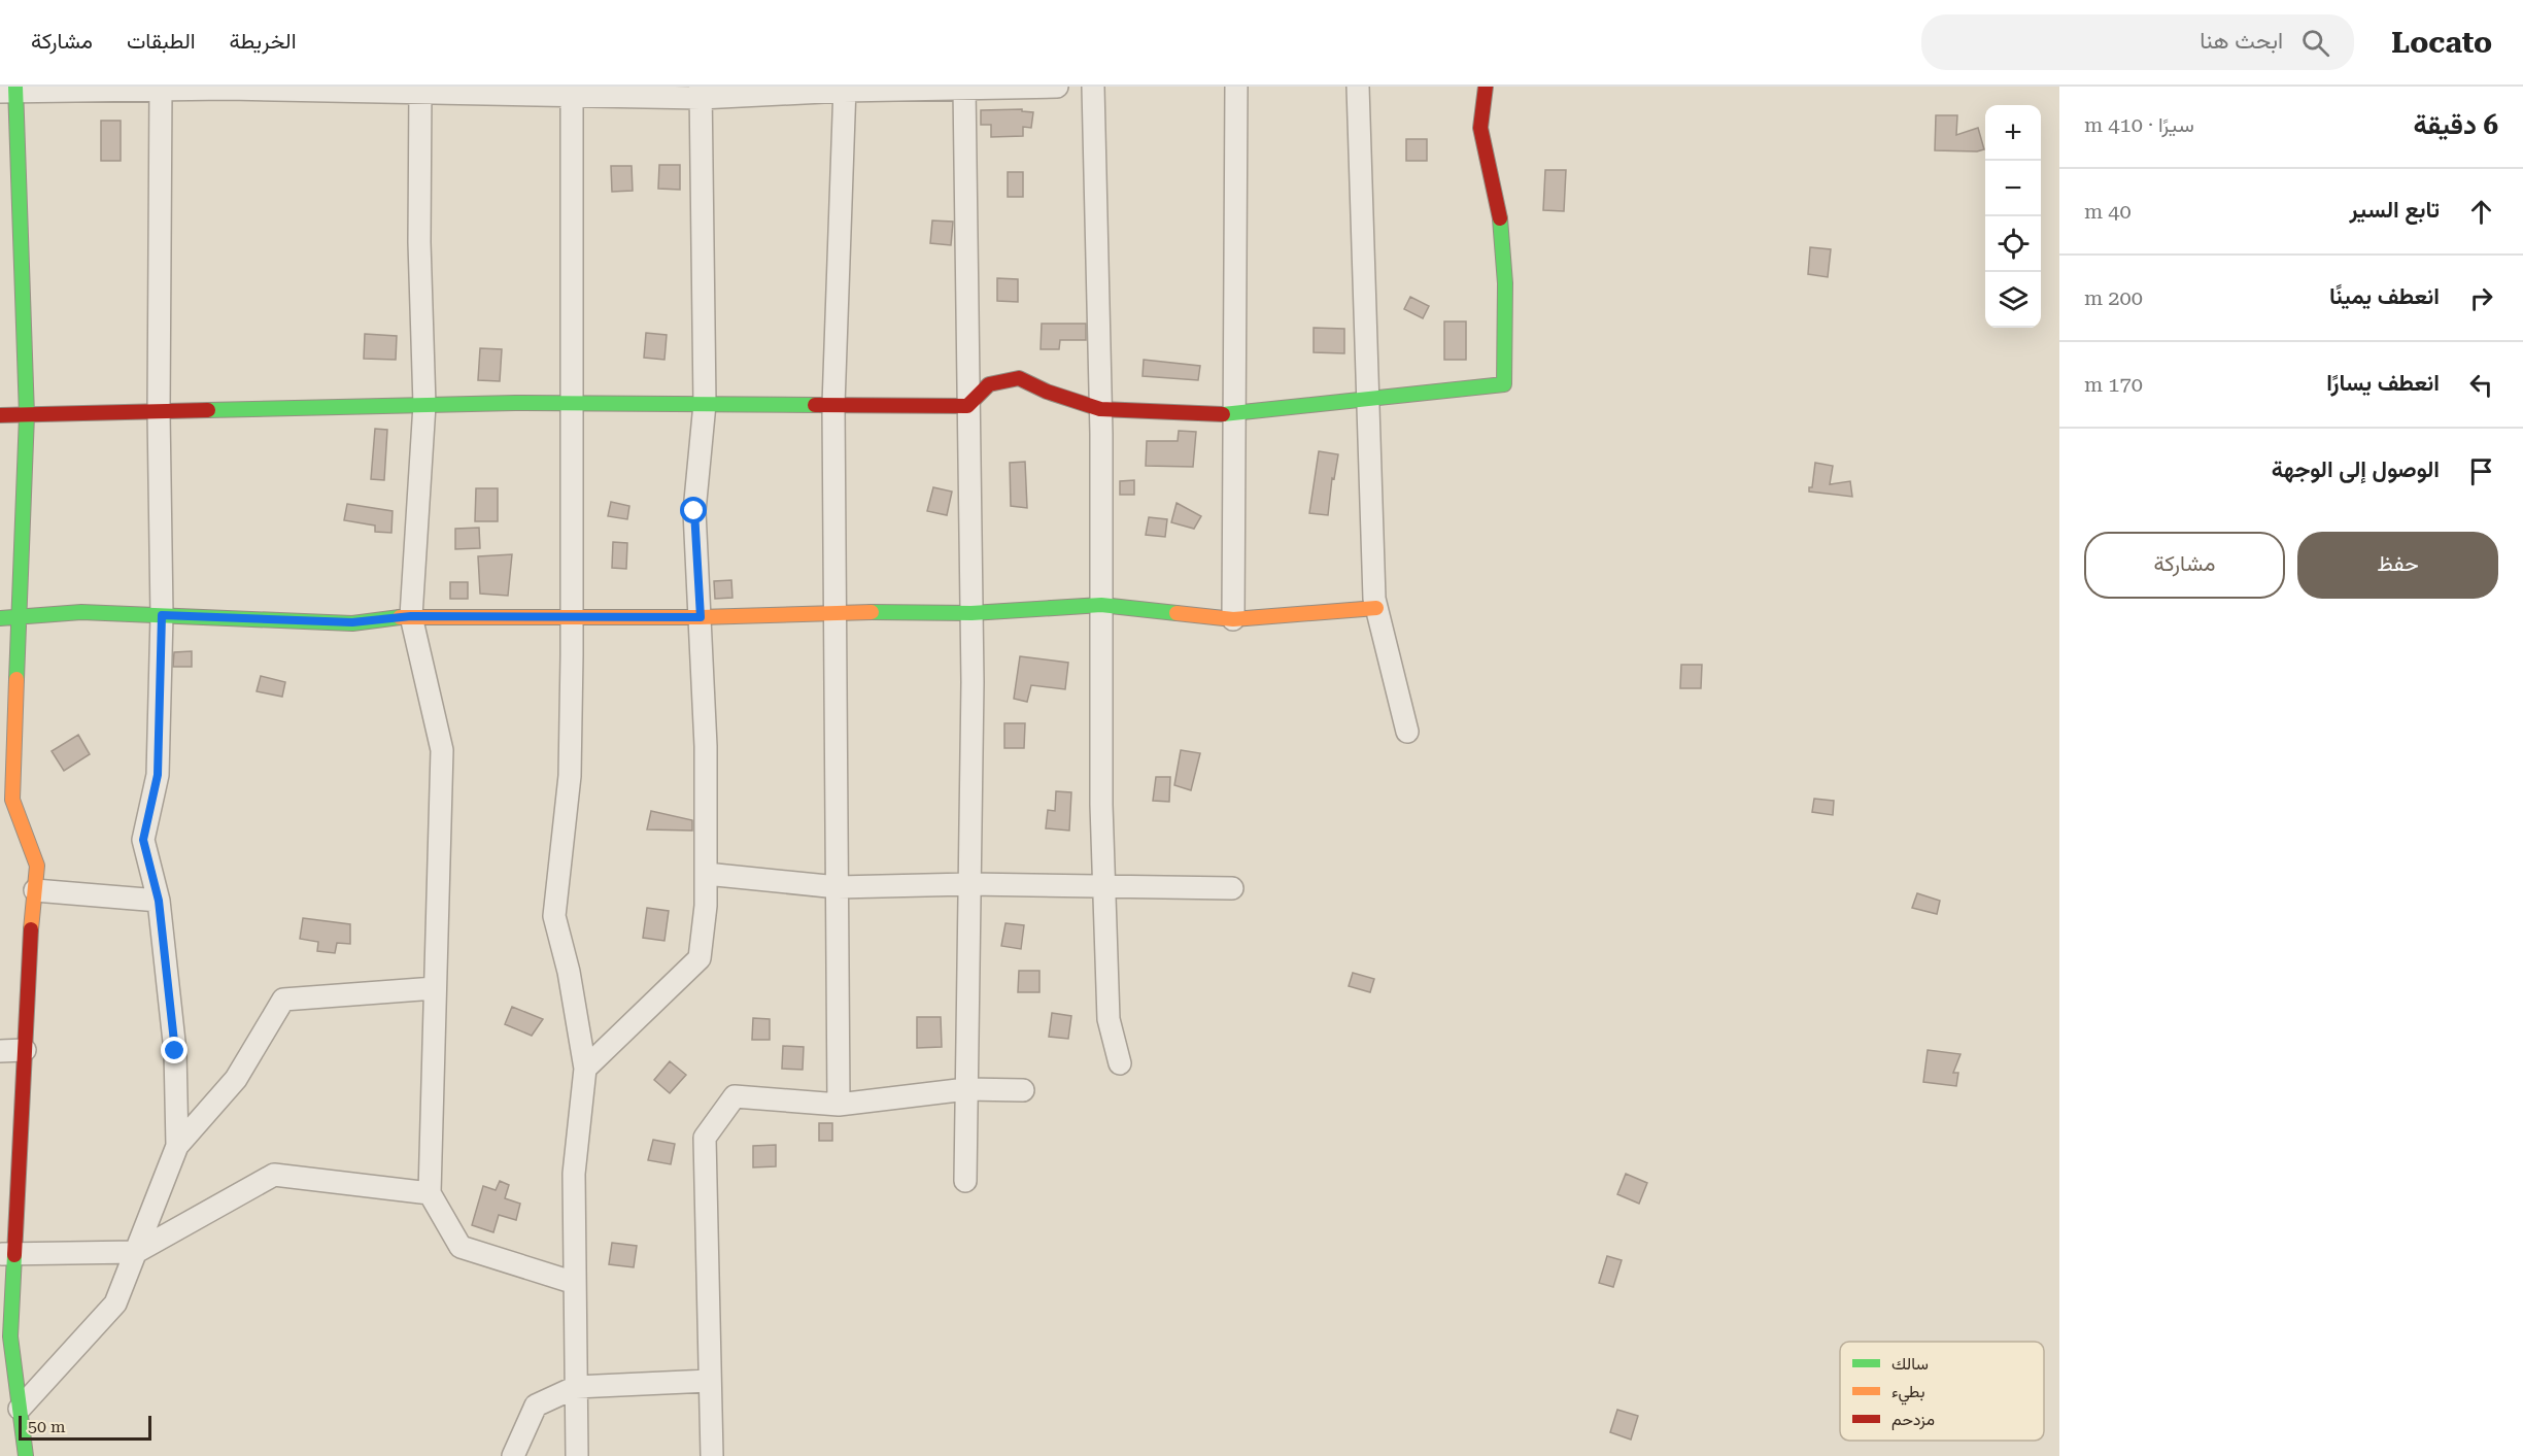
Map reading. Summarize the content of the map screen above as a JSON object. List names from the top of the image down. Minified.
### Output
{"legend":["سالك","بطيء","مزدحم"],"scale_bar":"50 m","page":{"header":"Locato","search":"ابحث هنا","nav":["الخريطة","الطبقات","مشاركة"],"heading":["6 دقيقة","سيرًا · 410 m"],"map_buttons":["+","−"],"list":[["تابع السير","40 m"],["انعطف يمينًا","200 m"],["انعطف يسارًا","170 m"],"الوصول إلى الوجهة"],"buttons":["حفظ","مشاركة"],"scale":"50 m"}}
